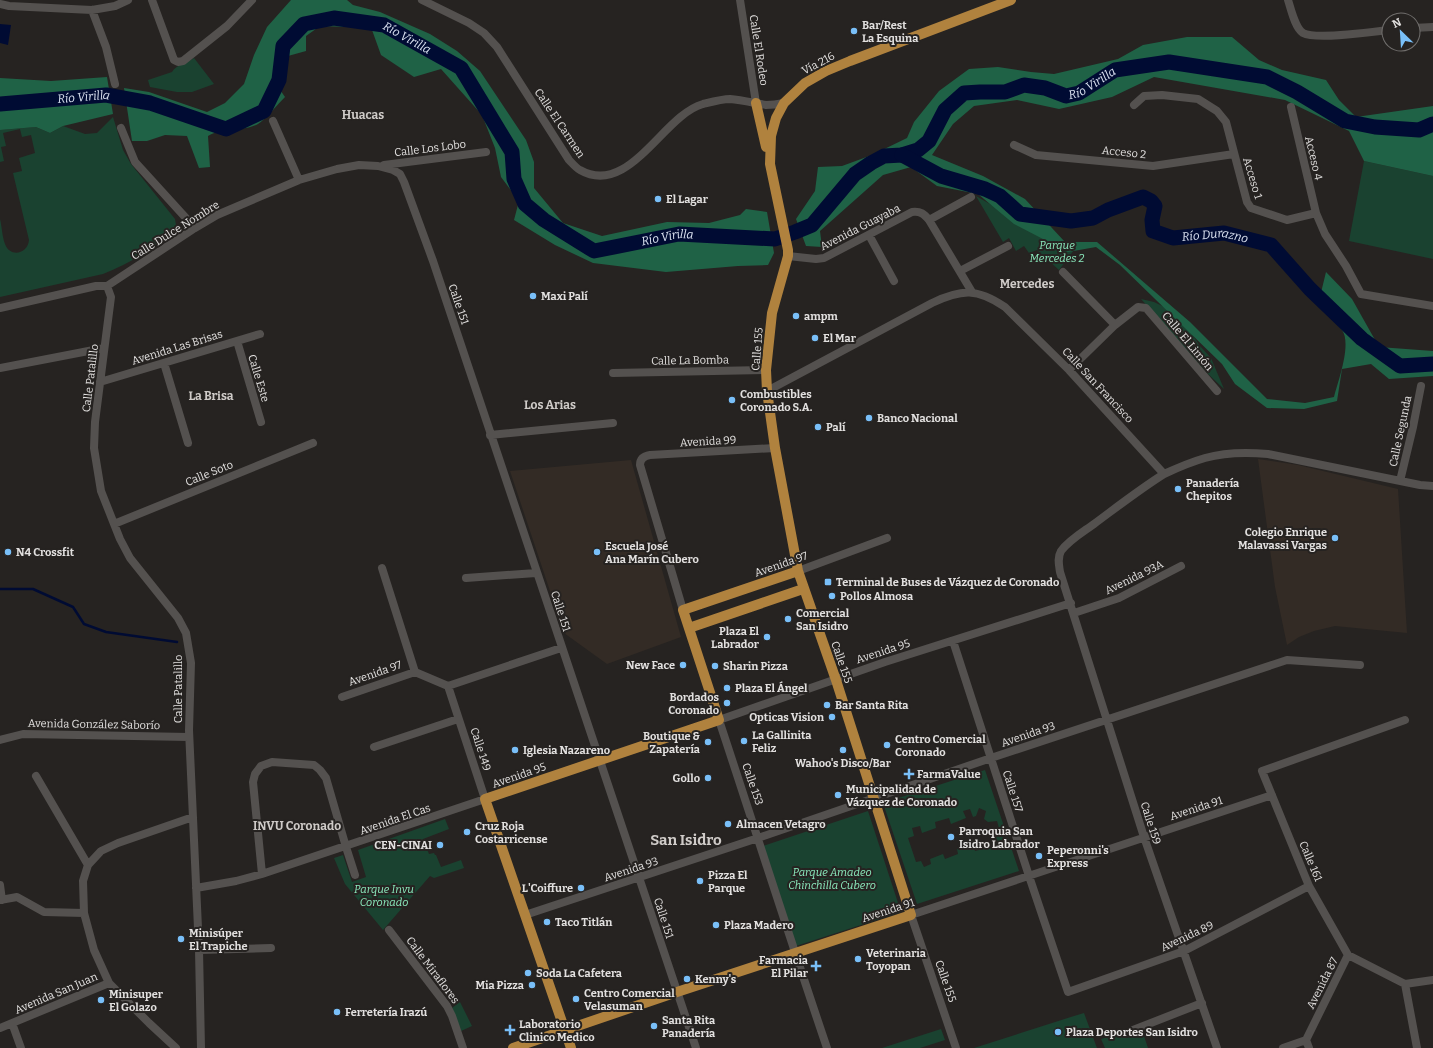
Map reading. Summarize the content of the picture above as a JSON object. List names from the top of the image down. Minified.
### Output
{"streets":{"main road":["Vía 216","Calle 155","Avenida 97","Avenida 95","Calle 149","Calle 153","Avenida 91"],"street":["Calle El Rodeo","Calle El Carmen","Calle Los Lobo","Acceso 2","Acceso 4","Acceso 1","Avenida Guayaba","Calle Dulce Nombre","Calle 151","Calle El Limón","Avenida Las Brisas","Calle La Bomba","Calle Patalillo","Calle Este","Calle San Francisco","Calle Segunda","Avenida 99","Calle Soto","Avenida 93A","Avenida González Saborío","Avenida 93","Calle 157","Avenida El Cas","Calle 159","Calle 161","Avenida 89","Calle Miraflores","Avenida 87","Avenida San Juan"]},"crossings":[["Calle El Rodeo","Calle El Carmen"],["Vía 216","Calle El Carmen"],["Vía 216","Avenida Guayaba"],["Vía 216","Calle 155"],["Calle Los Lobo","Calle Dulce Nombre"],["Acceso 2","Acceso 1"],["Acceso 4","Acceso 1"],["Avenida Guayaba","Calle 155"],["Calle Dulce Nombre","Calle 151"],["Calle Dulce Nombre","Calle Patalillo"],["Calle 151","Avenida 95"],["Calle 151","Avenida 93"],["Calle 151","Avenida 91"],["Avenida Las Brisas","Calle Patalillo"],["Avenida Las Brisas","Calle Este"],["Calle 155","Calle La Bomba"],["Calle 155","Calle San Francisco"],["Calle 155","Avenida 99"],["Calle 155","Avenida 97"],["Calle 155","Avenida 95"],["Calle 155","Avenida 93"],["Calle 155","Avenida 91"],["Calle Patalillo","Calle Soto"],["Calle Patalillo","Avenida González Saborío"],["Calle Patalillo","Avenida El Cas"],["Avenida 99","Calle 153"],["Avenida 97","Calle 153"],["Avenida 93A","Calle 159"],["Avenida 95","Calle 149"],["Avenida 95","Calle 153"],["Avenida 95","Calle 157"],["Avenida 95","Avenida El Cas"],["Avenida 95","Calle 159"],["Avenida 93","Calle 149"],["Avenida 93","Calle 153"],["Avenida 93","Calle 157"],["Avenida 93","Calle 159"],["Calle 149","Avenida 91"],["Calle 149","Avenida El Cas"],["Calle 153","Avenida 91"],["Calle 157","Avenida 91"],["Calle 157","Avenida 89"],["Avenida 91","Calle 159"],["Avenida 91","Calle 161"],["Calle 159","Avenida 89"],["Calle 161","Avenida 89"],["Calle 161","Avenida 87"]],"districts":["Huacas","Mercedes","La Brisa","Los Arias","INVU Coronado","San Isidro"],"water":["Río Virilla","Río Durazno"],"parks":["Parque Mercedes 2","Parque Amadeo Chinchilla Cubero","Parque Invu Coronado"],"places":{"other":["Bar/Rest La Esquina","El Lagar","Maxi Palí","ampm","El Mar","Combustibles Coronado S.A.","Banco Nacional","Palí","Panadería Chepitos","Colegio Enrique Malavassi Vargas","N4 Crossfit","Escuela José Ana Marín Cubero","Pollos Almosa","Comercial San Isidro","Plaza El Labrador","New Face","Sharin Pizza","Plaza El Ángel","Bordados Coronado","Bar Santa Rita","Opticas Vision","La Gallinita Feliz","Boutique & Zapatería","Centro Comercial Coronado","Iglesia Nazareno","Wahoo's Disco/Bar","Gollo","Municipalidad de Vázquez de Coronado","Almacen Vetagro","Cruz Roja Costarricense","Parroquia San Isidro Labrador","CEN-CINAI","Peperonni's Express","Pizza El Parque","L'Coiffure","Taco Titlán","Plaza Madero","Minisúper El Trapiche","Veterinaria Toyopan","Soda La Cafetera","Kenny's","Mia Pizza","Centro Comercial Velasuman","Minisuper El Golazo","Ferretería Irazú","Santa Rita Panadería","Plaza Deportes San Isidro"],"transit":["Terminal de Buses de Vázquez de Coronado"],"health":["FarmaValue","Farmacia El Pilar","Laboratorio Clinico Medico"]},"north":"top left"}
